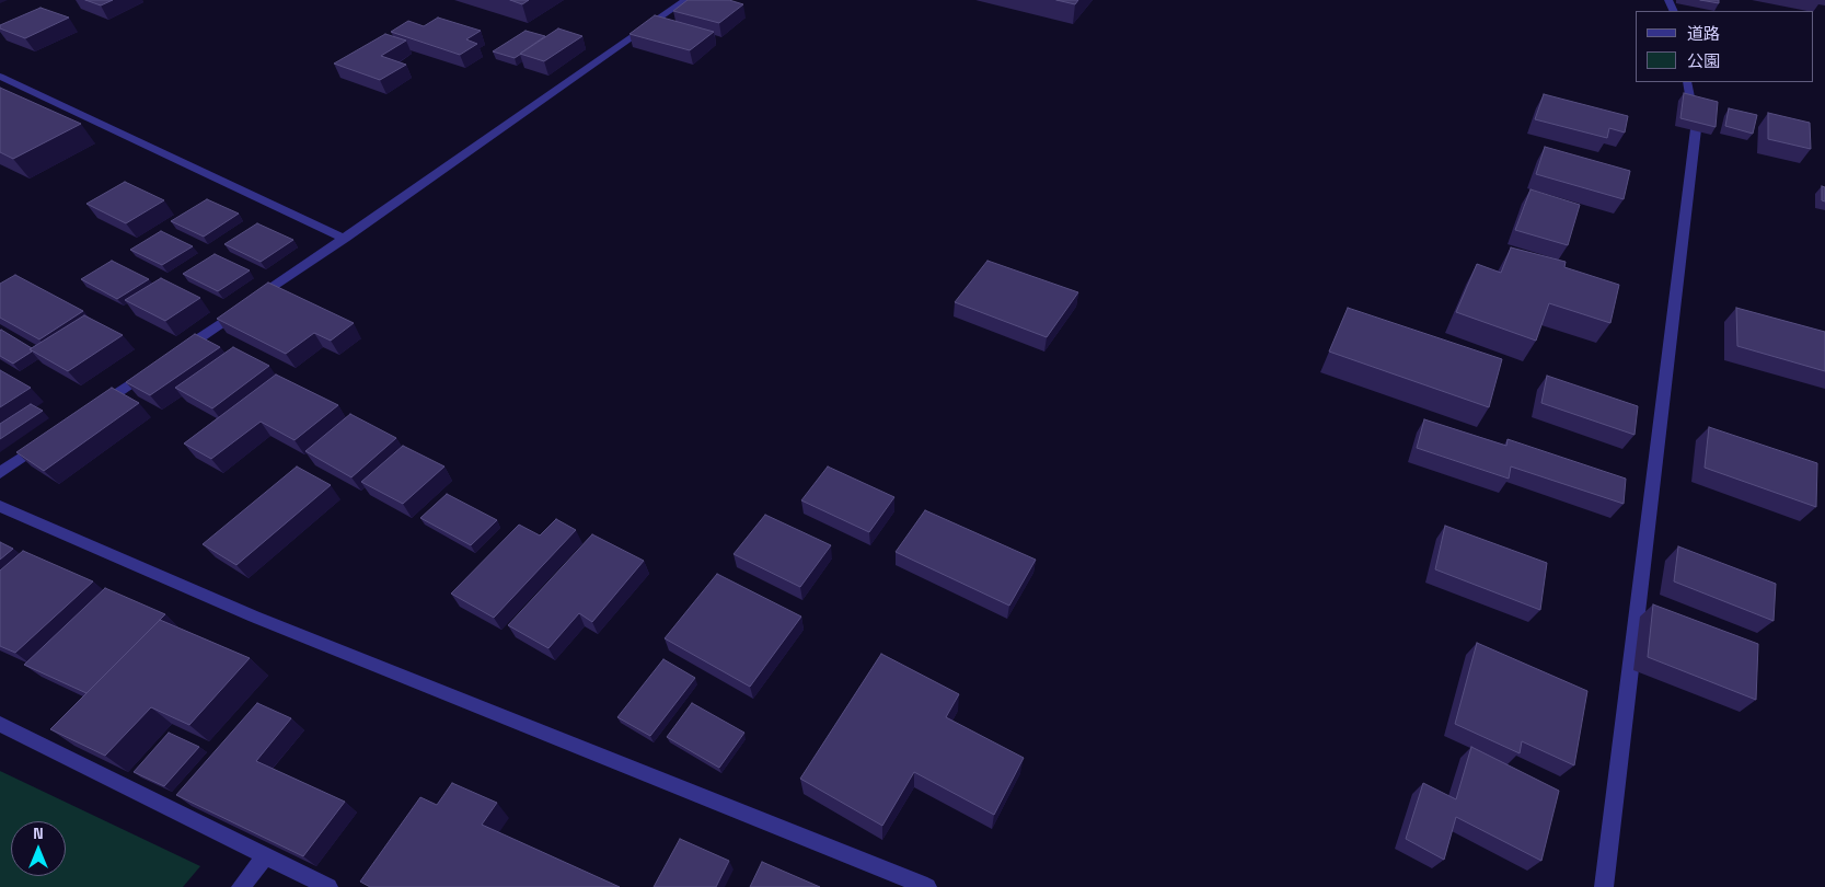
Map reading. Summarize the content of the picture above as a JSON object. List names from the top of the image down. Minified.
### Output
{"legend":["道路","公園"],"north":"top"}
